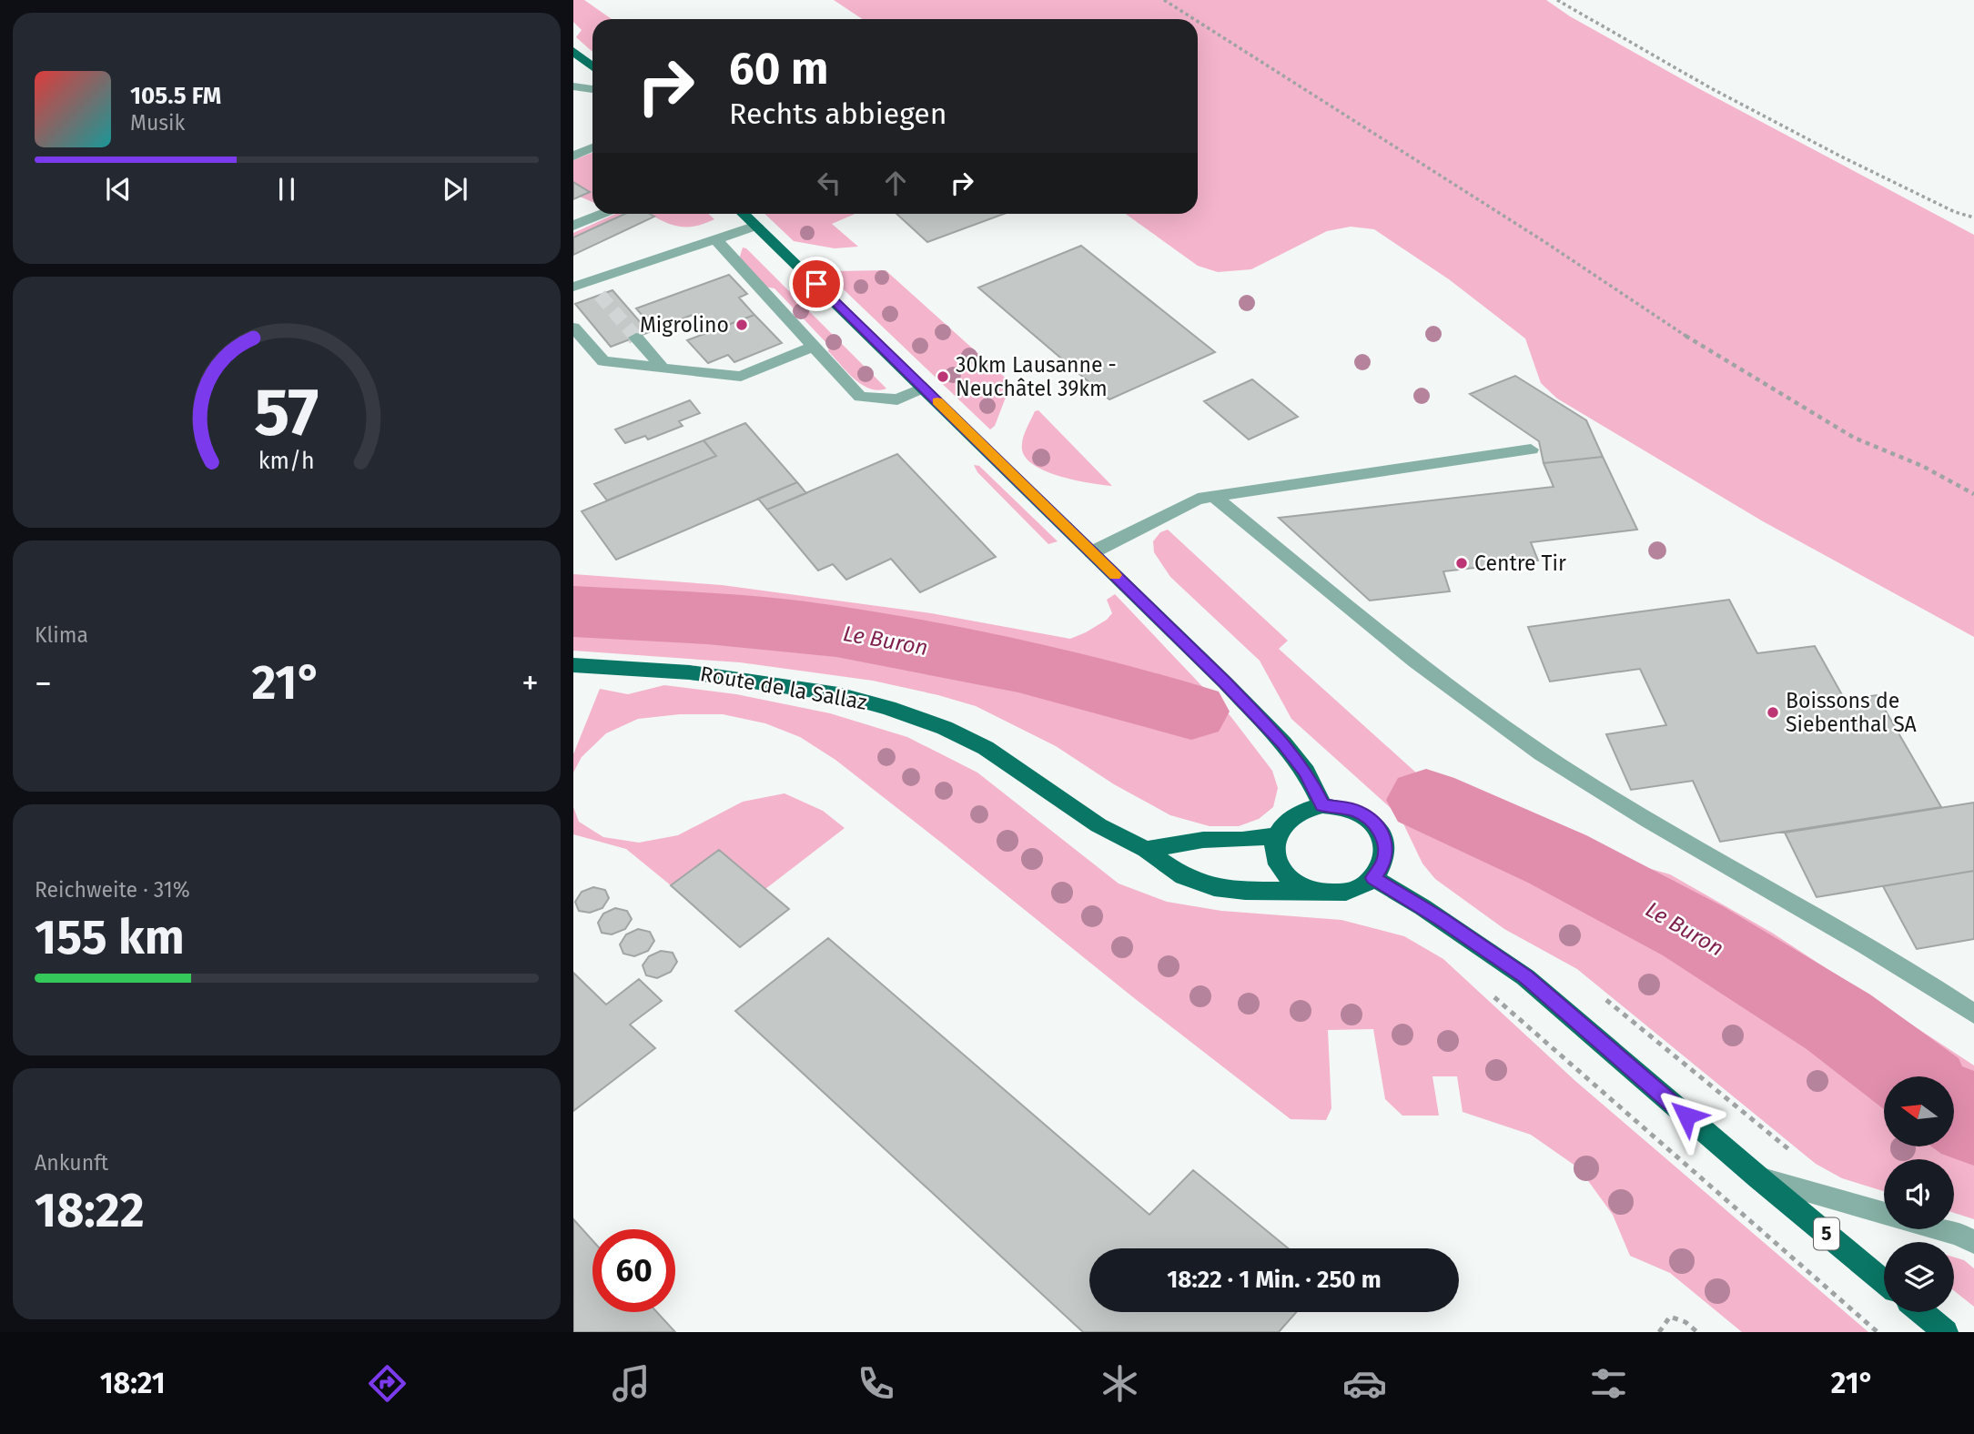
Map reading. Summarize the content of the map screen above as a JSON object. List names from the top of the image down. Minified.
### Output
{"streets":{"main road":["Route de la Sallaz","5"]},"crossings":[["Route de la Sallaz","5"]],"water":["Le Buron"],"places":["Migrolino","30km Lausanne - Neuchâtel 39km","Centre Tir","Boissons de Siebenthal SA"],"north":"left","page":{"turn":["60 m","Rechts abbiegen"],"song":["105.5 FM","Musik"],"tile":["Klima",["Reichweite · 31%","155 km"],["Ankunft","18:22"]],"heat":["−","21°","+"],"limit":"60","trip":"18:22 · 1 Min. · 250 m","tabs":["18:21","21°"],"gauge":["57","km/h"]}}
